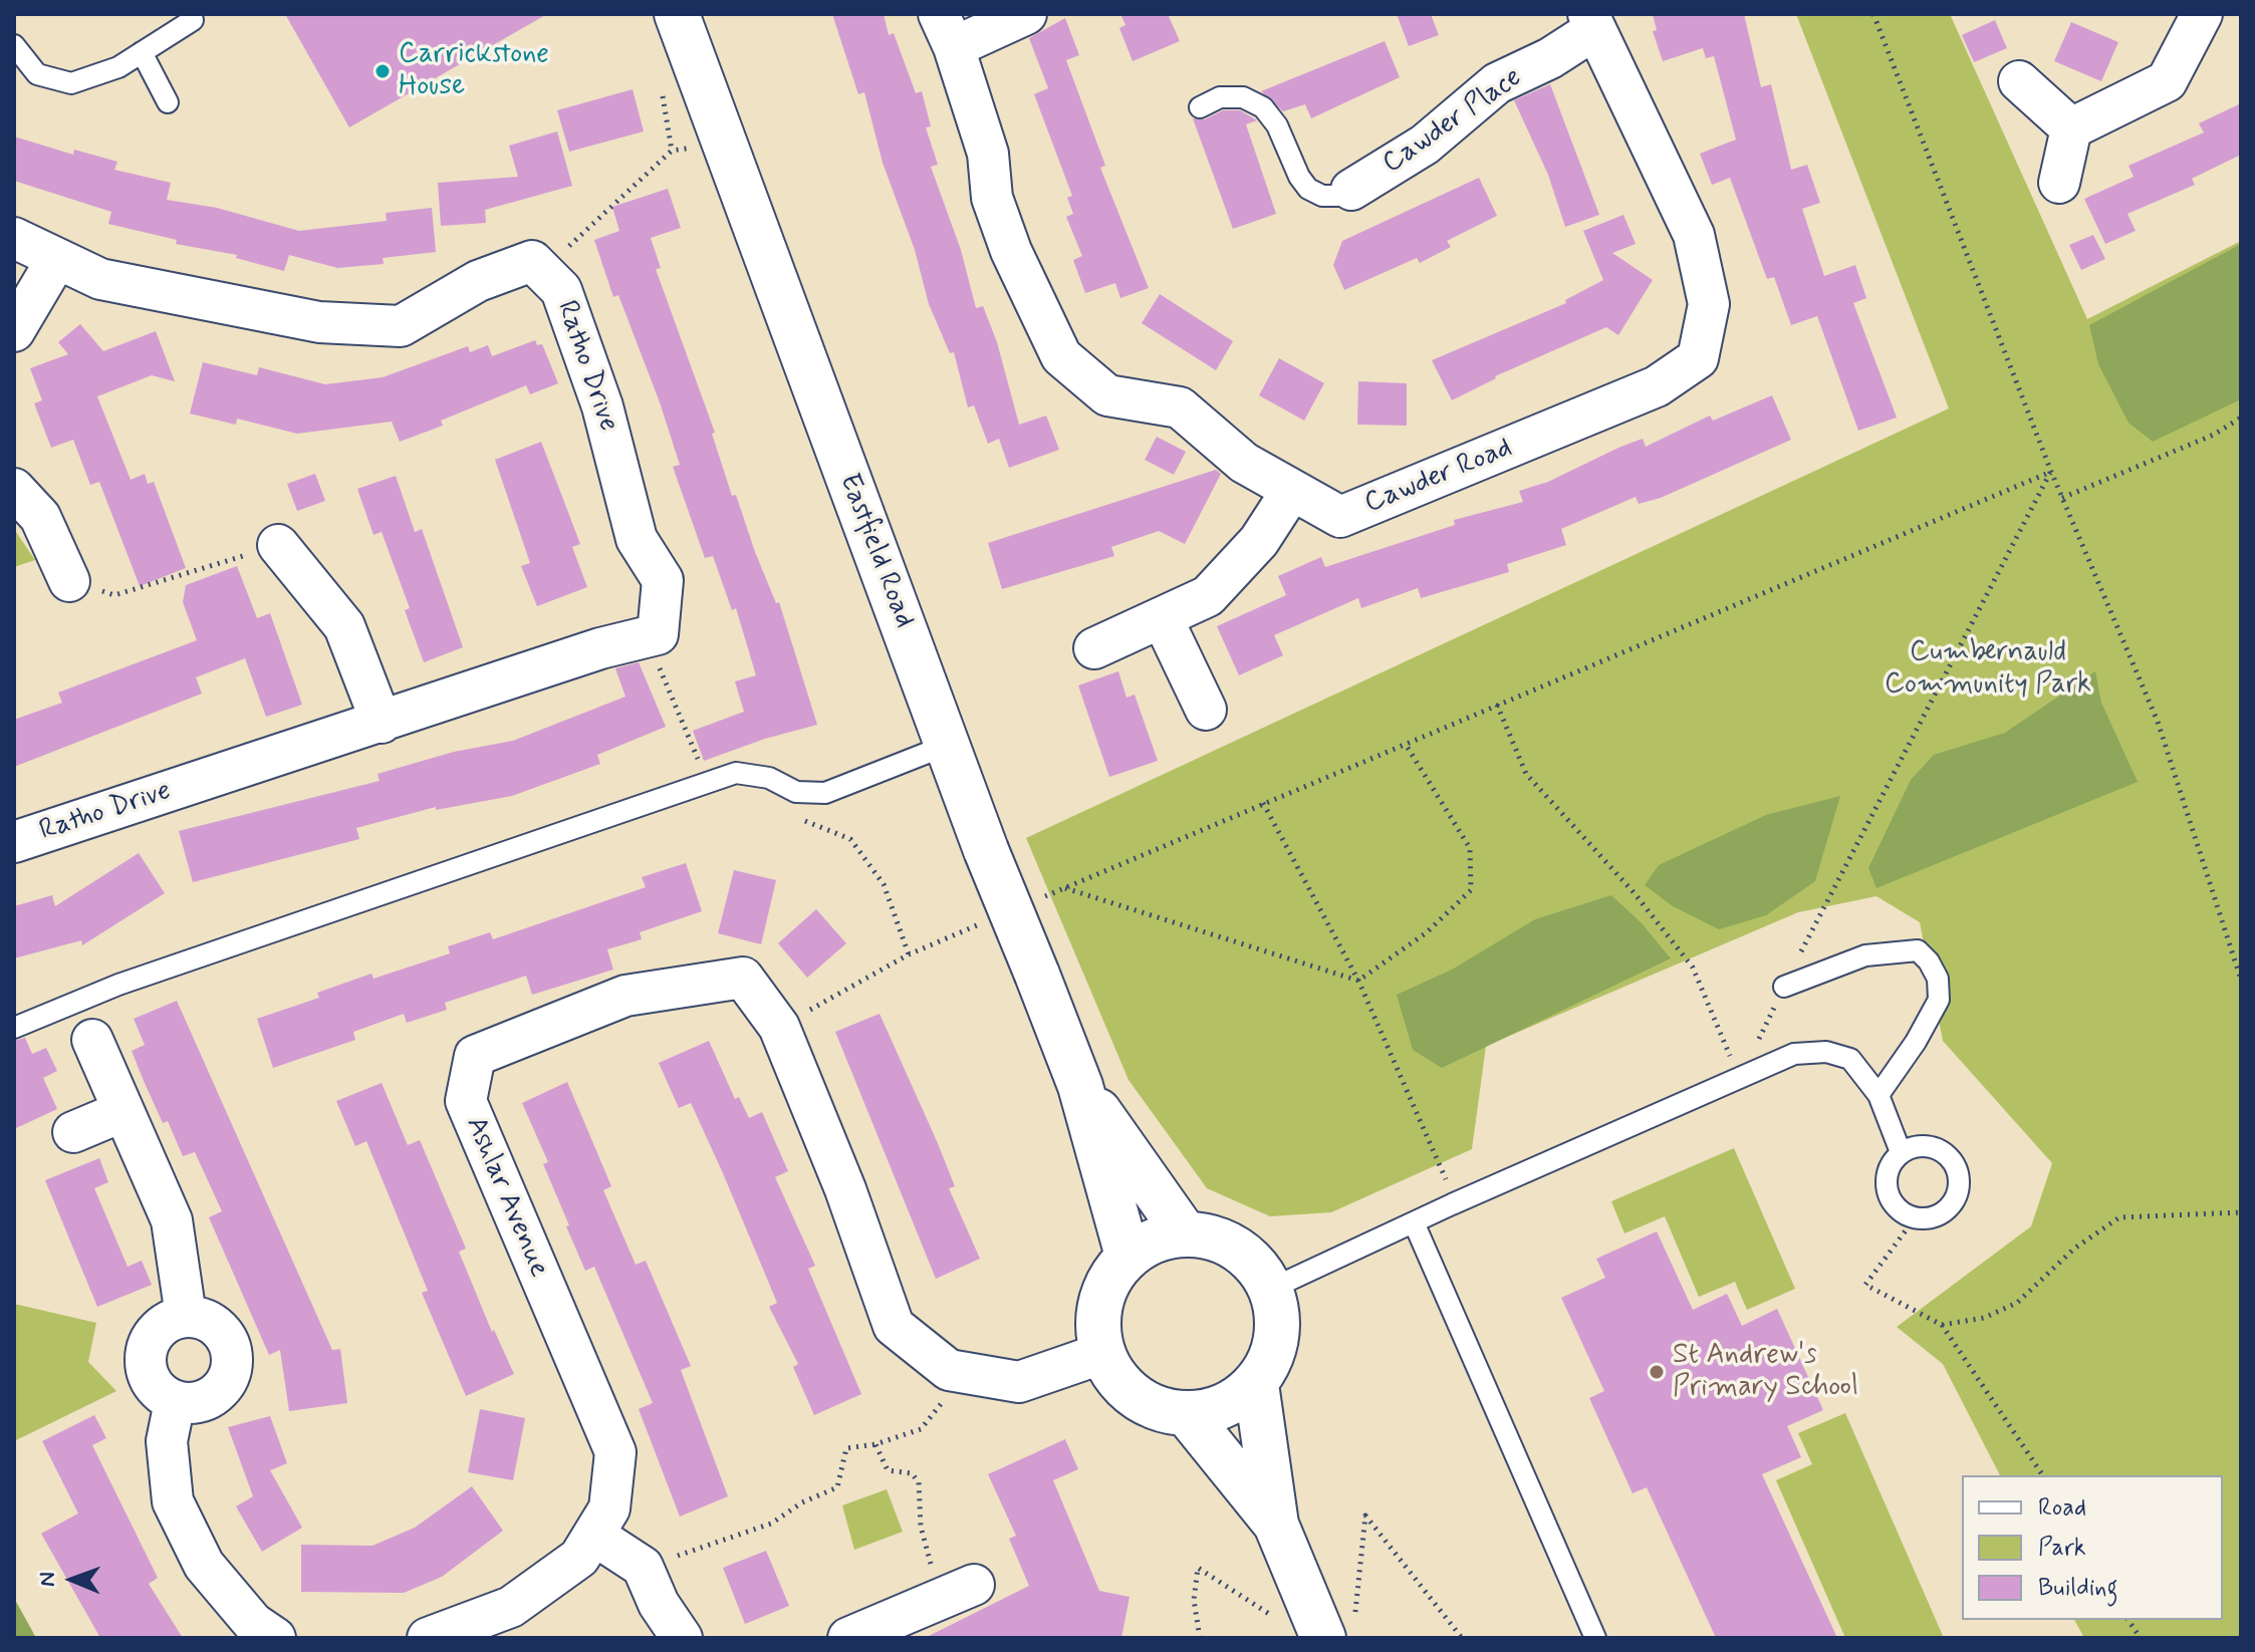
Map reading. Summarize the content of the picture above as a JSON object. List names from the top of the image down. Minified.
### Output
{"streets":{"street":["Cawder Place","Ratho Drive","Cawder Road","Eastfield Road","Ashlar Avenue"]},"crossings":[["Cawder Place","Cawder Road"],["Eastfield Road","Ashlar Avenue"]],"parks":["Cumbernauld Community Park"],"places":["Carrickstone House","St Andrew's Primary School"],"legend":["Road","Park","Building"],"north":"left"}
